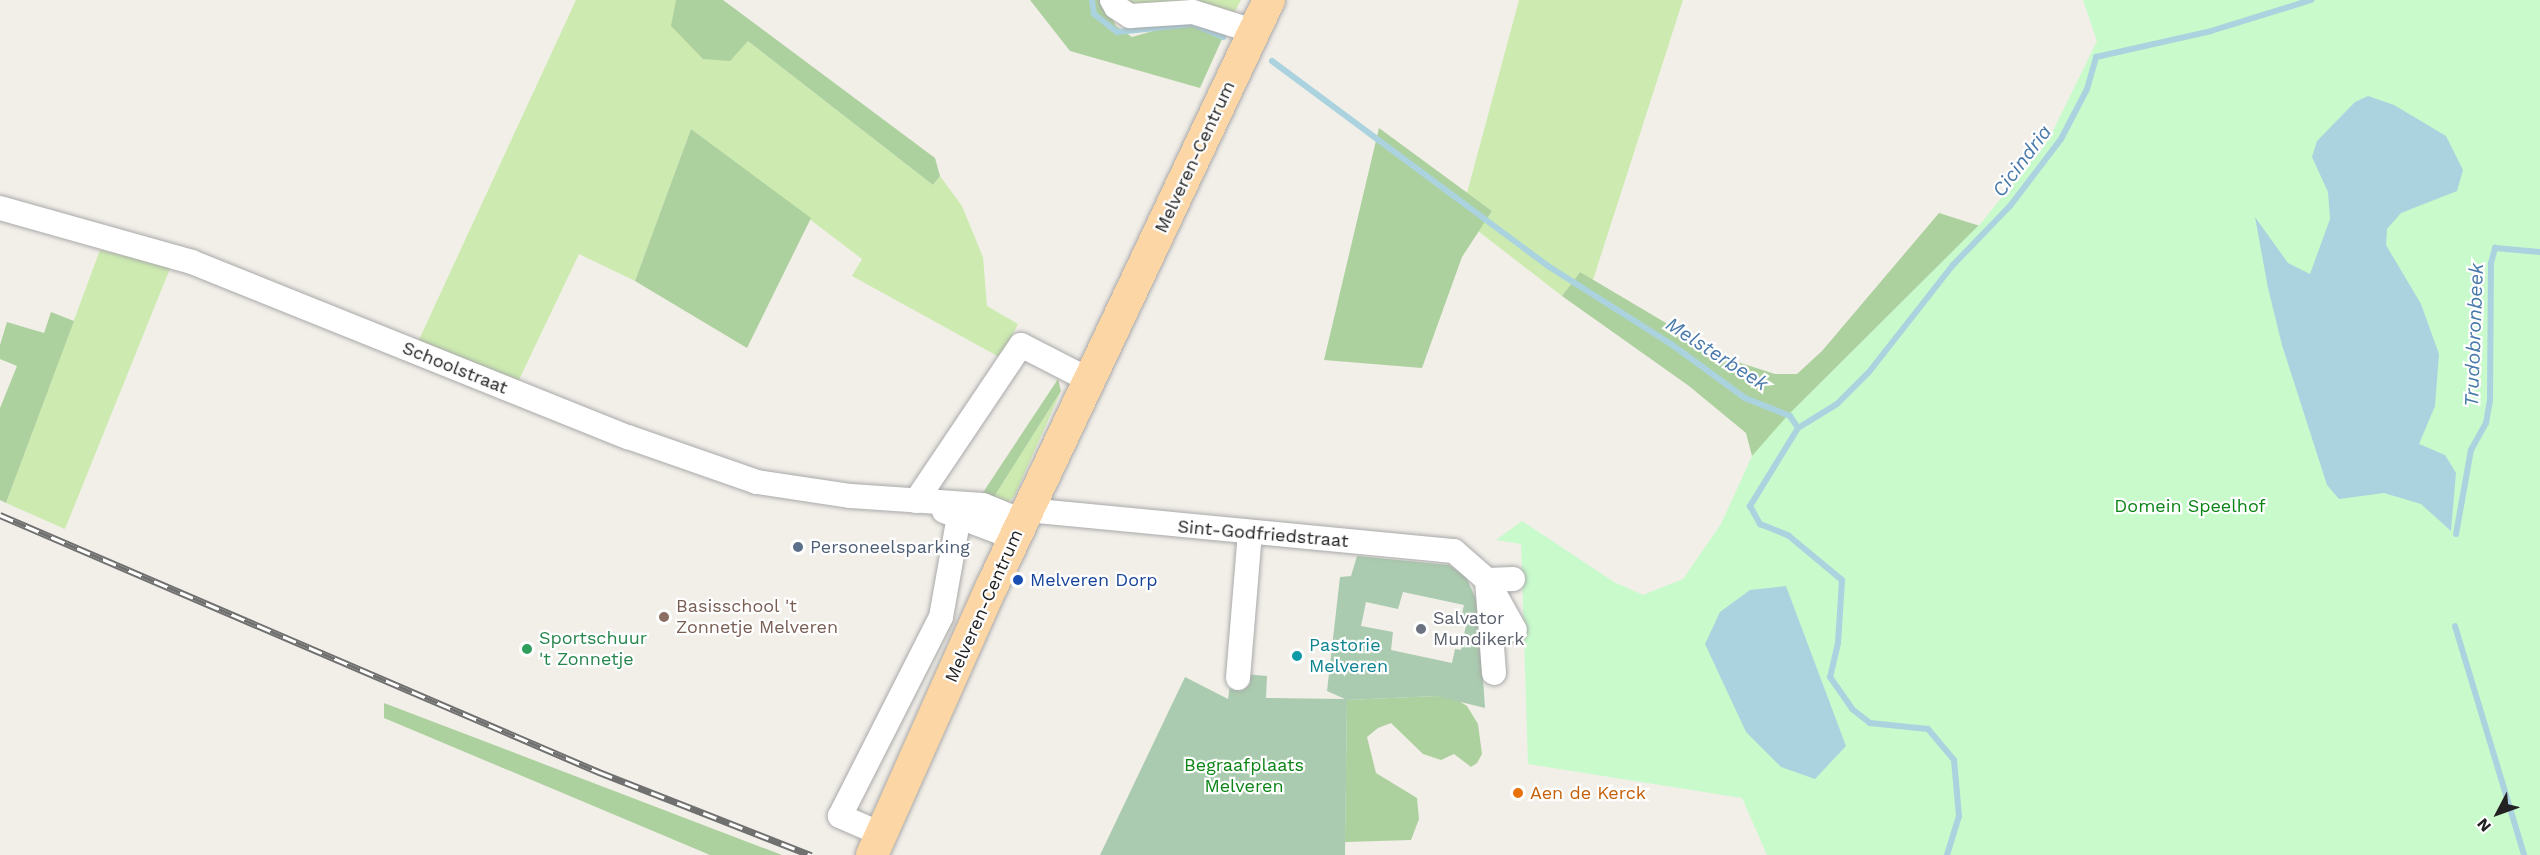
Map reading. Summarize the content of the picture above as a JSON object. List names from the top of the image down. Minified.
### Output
{"streets":{"main road":["Melveren-Centrum"],"street":["Schoolstraat","Sint-Godfriedstraat"]},"crossings":[["Melveren-Centrum","Schoolstraat"],["Melveren-Centrum","Sint-Godfriedstraat"],["Schoolstraat","Sint-Godfriedstraat"]],"water":["Cicindria","Trudobronbeek","Melsterbeek"],"parks":["Domein Speelhof","Begraafplaats Melveren"],"places":["Personeelsparking","Melveren Dorp","Basisschool 't Zonnetje Melveren","Salvator Mundikerk","Sportschuur 't Zonnetje","Pastorie Melveren","Aen de Kerck"],"north":"bottom left"}
